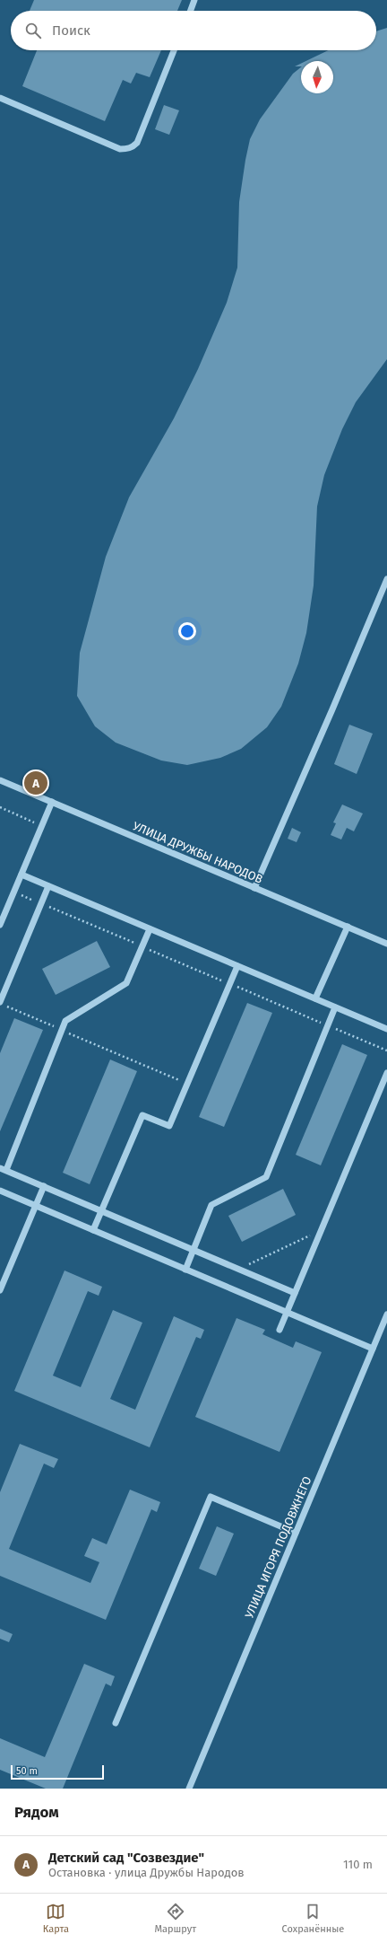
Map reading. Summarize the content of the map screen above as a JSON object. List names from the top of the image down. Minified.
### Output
{"streets":{"street":["УЛИЦА ДРУЖБЫ НАРОДОВ","УЛИЦА ИГОРЯ ПОДОВЖНЕГО"]},"scale_bar":"50 m","north":"bottom","page":{"search":"Поиск","pins":"A","scale":"50 m","heading":"Рядом","list":[{"mark":"A","name":"Детский сад \"Созвездие\"","note":"Остановка · улица Дружбы Народов","value":"110 m"}],"nav":["Карта","Маршрут","Сохранённые"]}}
